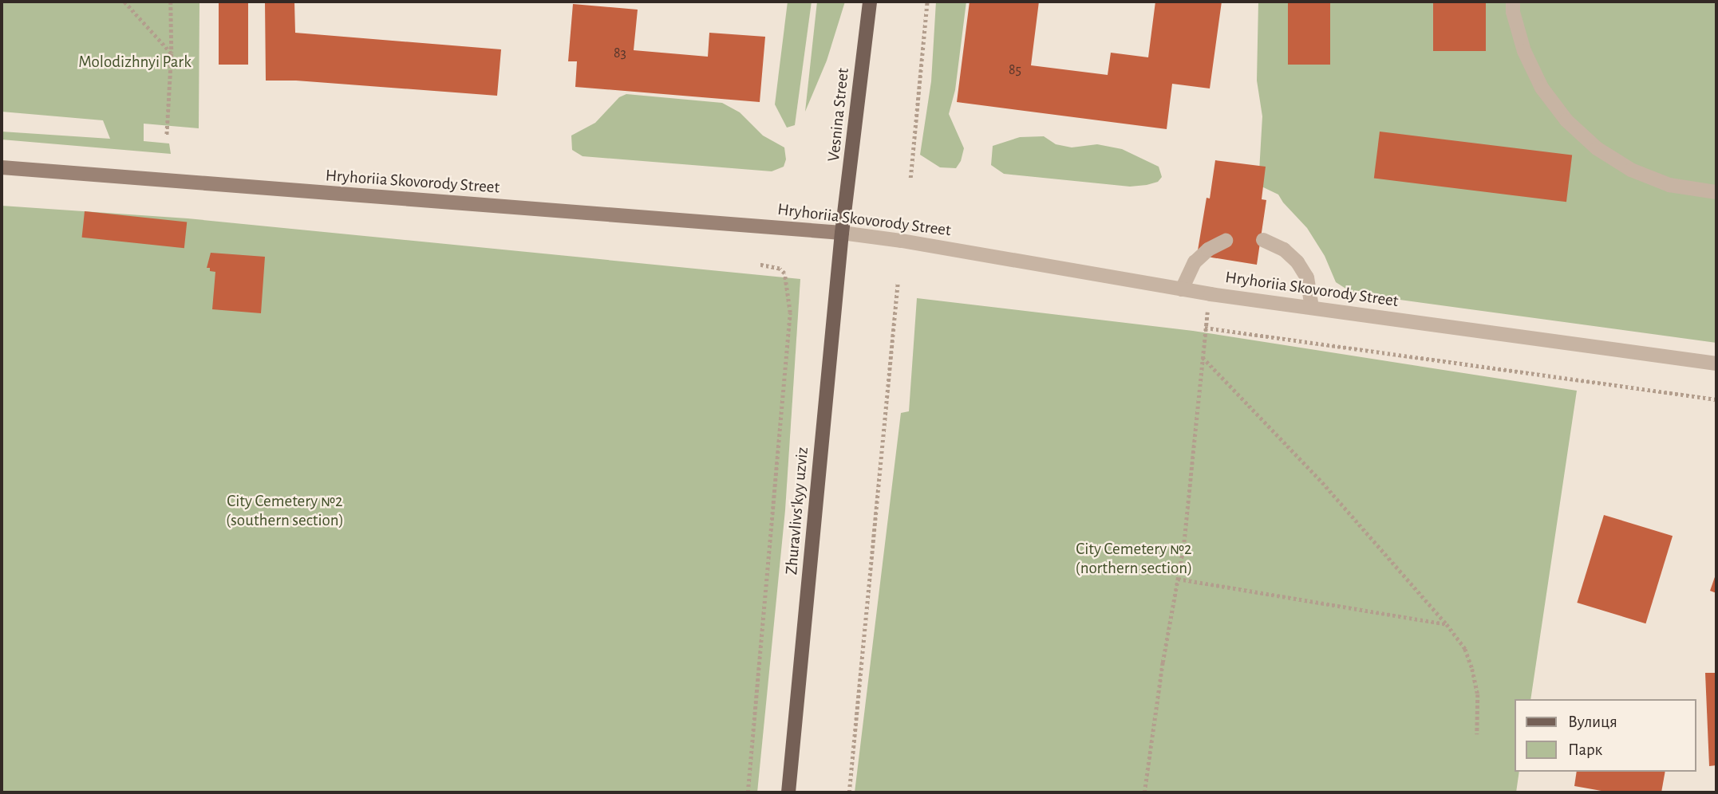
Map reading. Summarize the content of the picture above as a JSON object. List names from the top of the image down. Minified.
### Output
{"streets":{"main road":["Vesnina Street","Hryhoriia Skovorody Street","Zhuravlivs'kyy uzviz"]},"crossings":[["Vesnina Street","Hryhoriia Skovorody Street"],["Vesnina Street","Zhuravlivs'kyy uzviz"],["Hryhoriia Skovorody Street","Zhuravlivs'kyy uzviz"]],"parks":["Molodizhnyi Park","City Cemetery №2 (southern section)","City Cemetery №2 (northern section)"],"house_numbers":["83","85"],"legend":["Вулиця","Парк"]}
